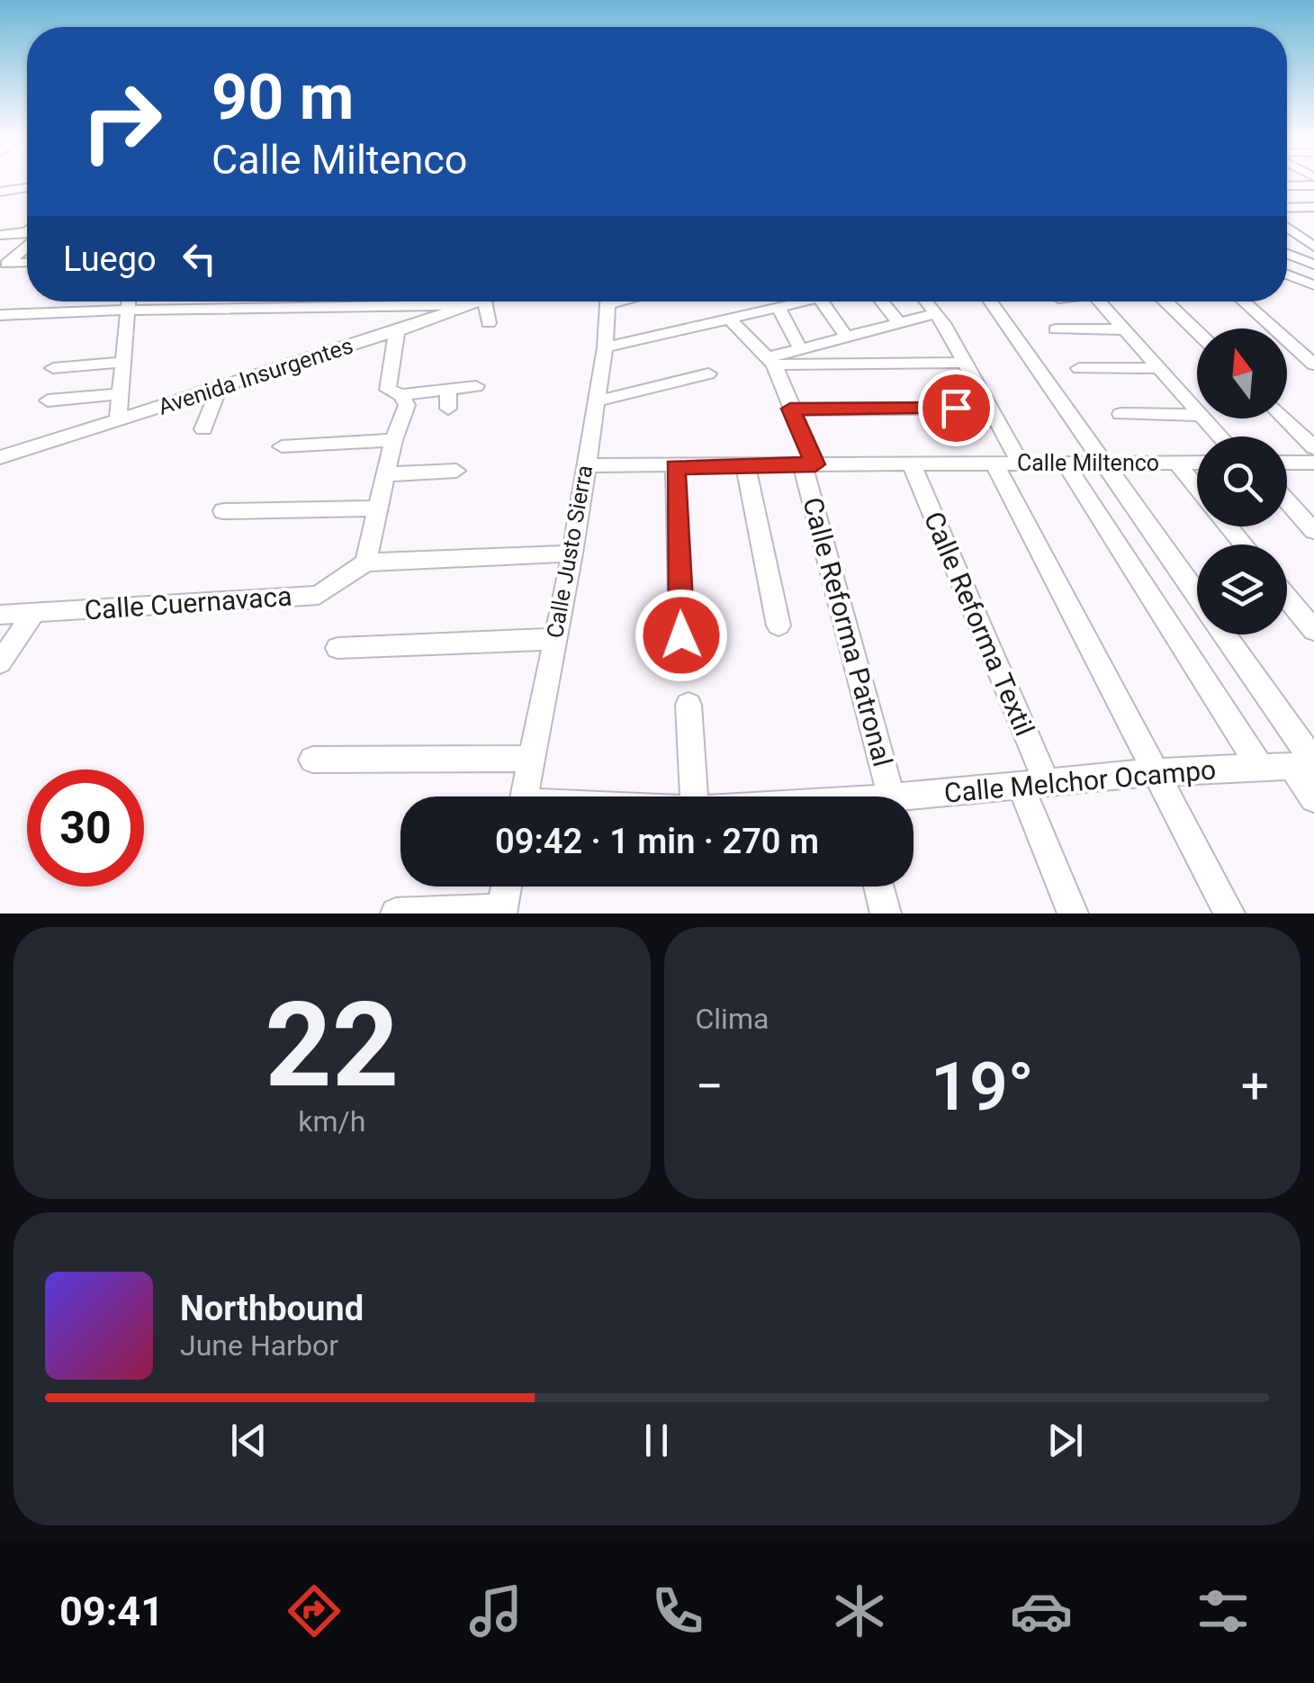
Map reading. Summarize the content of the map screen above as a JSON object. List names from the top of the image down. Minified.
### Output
{"streets":{"street":["Avenida Insurgentes","Calle Miltenco","Calle Justo Sierra","Calle Cuernavaca","Calle Reforma Textil","Calle Reforma Patronal","Calle Melchor Ocampo"]},"crossings":[["Calle Miltenco","Calle Justo Sierra"],["Calle Miltenco","Calle Reforma Textil"],["Calle Miltenco","Calle Reforma Patronal"],["Calle Reforma Textil","Calle Melchor Ocampo"]],"north":"top","page":{"turn":["90 m","Calle Miltenco"],"then":"Luego","limit":"30","trip":"09:42 · 1 min · 270 m","tile":[["22","km/h"],"Clima"],"heat":["−","19°","+"],"song":["Northbound","June Harbor"],"tabs":"09:41"}}
